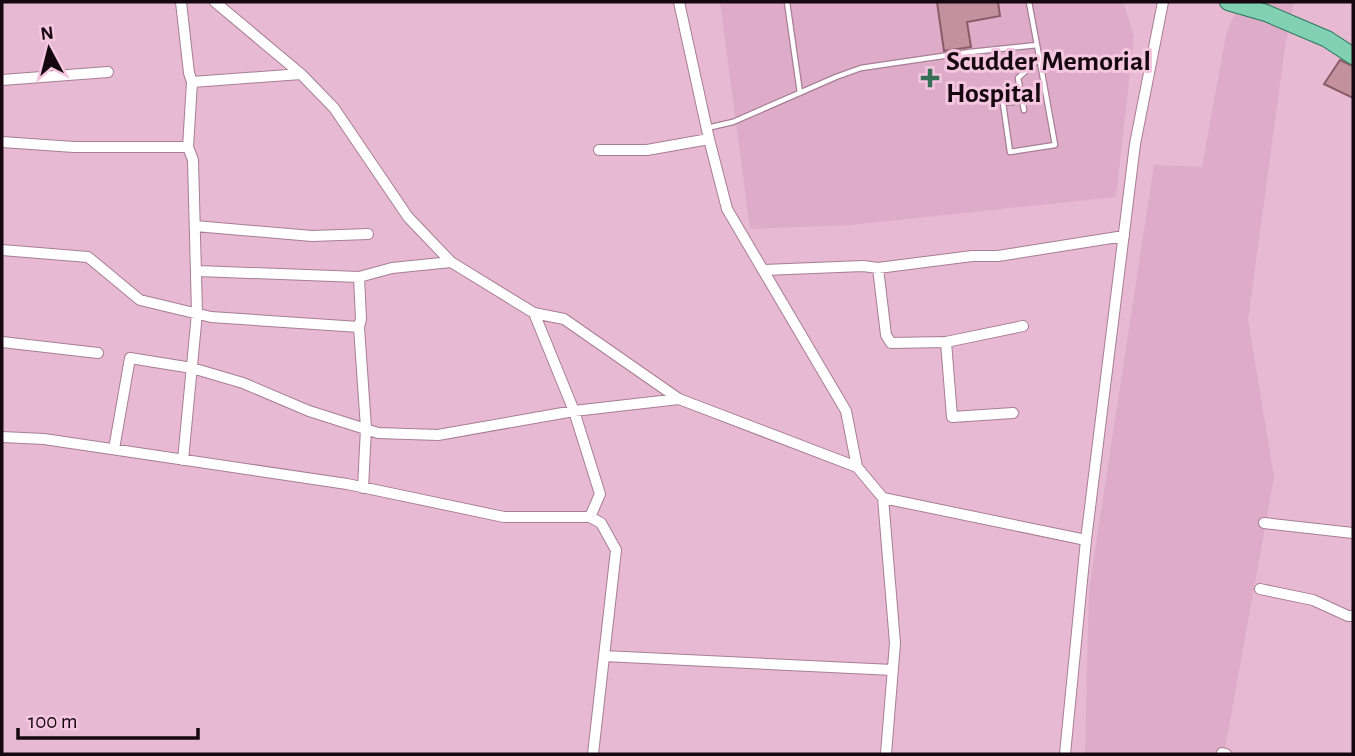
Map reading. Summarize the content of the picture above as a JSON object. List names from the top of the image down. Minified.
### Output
{"places":{"health":["Scudder Memorial Hospital"]},"scale_bar":"100 m","north":"top"}
